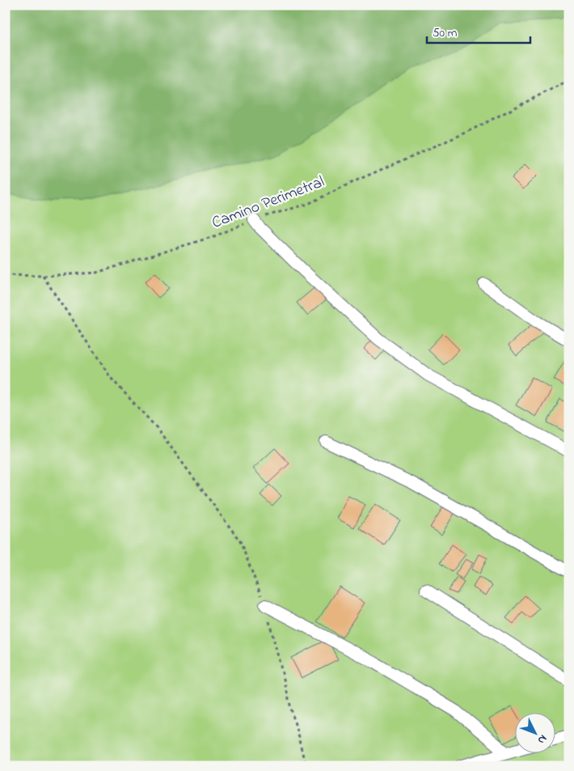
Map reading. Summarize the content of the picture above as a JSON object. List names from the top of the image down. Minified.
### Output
{"streets":{"path":["Camino Perimetral"]},"scale_bar":"50 m","north":"bottom right"}
